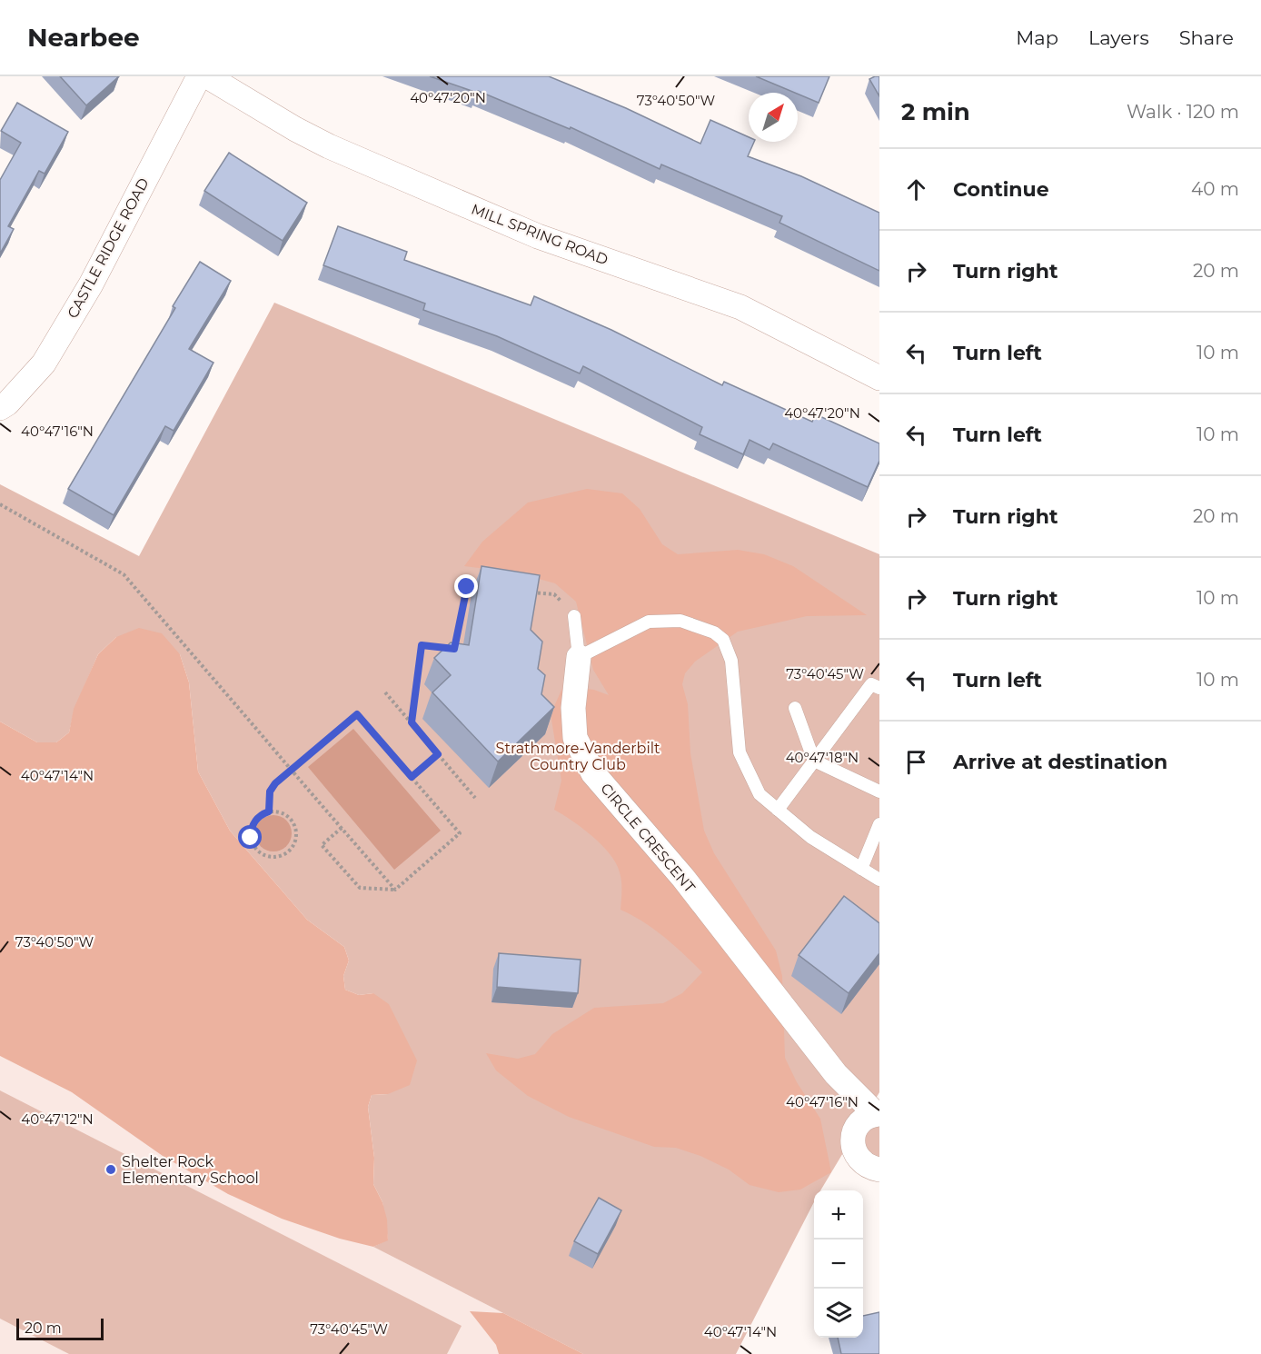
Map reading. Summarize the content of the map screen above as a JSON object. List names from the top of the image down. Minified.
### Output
{"streets":{"street":["MILL SPRING ROAD","CASTLE RIDGE ROAD","CIRCLE CRESCENT"]},"parks":["Strathmore-Vanderbilt Country Club"],"places":["Shelter Rock Elementary School"],"scale_bar":"20 m","north":"top right","page":{"header":"Nearbee","nav":["Map","Layers","Share"],"heading":["2 min","Walk · 120 m"],"list":[["Continue","40 m"],["Turn right","20 m"],["Turn left","10 m"],["Turn left","10 m"],["Turn right","20 m"],["Turn right","10 m"],["Turn left","10 m"],"Arrive at destination"],"map_buttons":["+","−"],"scale":"20 m"},"coordinates":["40°47'20\"N","73°40'50\"W","40°47'16\"N","73°40'45\"W","40°47'18\"N","40°47'14\"N","40°47'12\"N"]}
